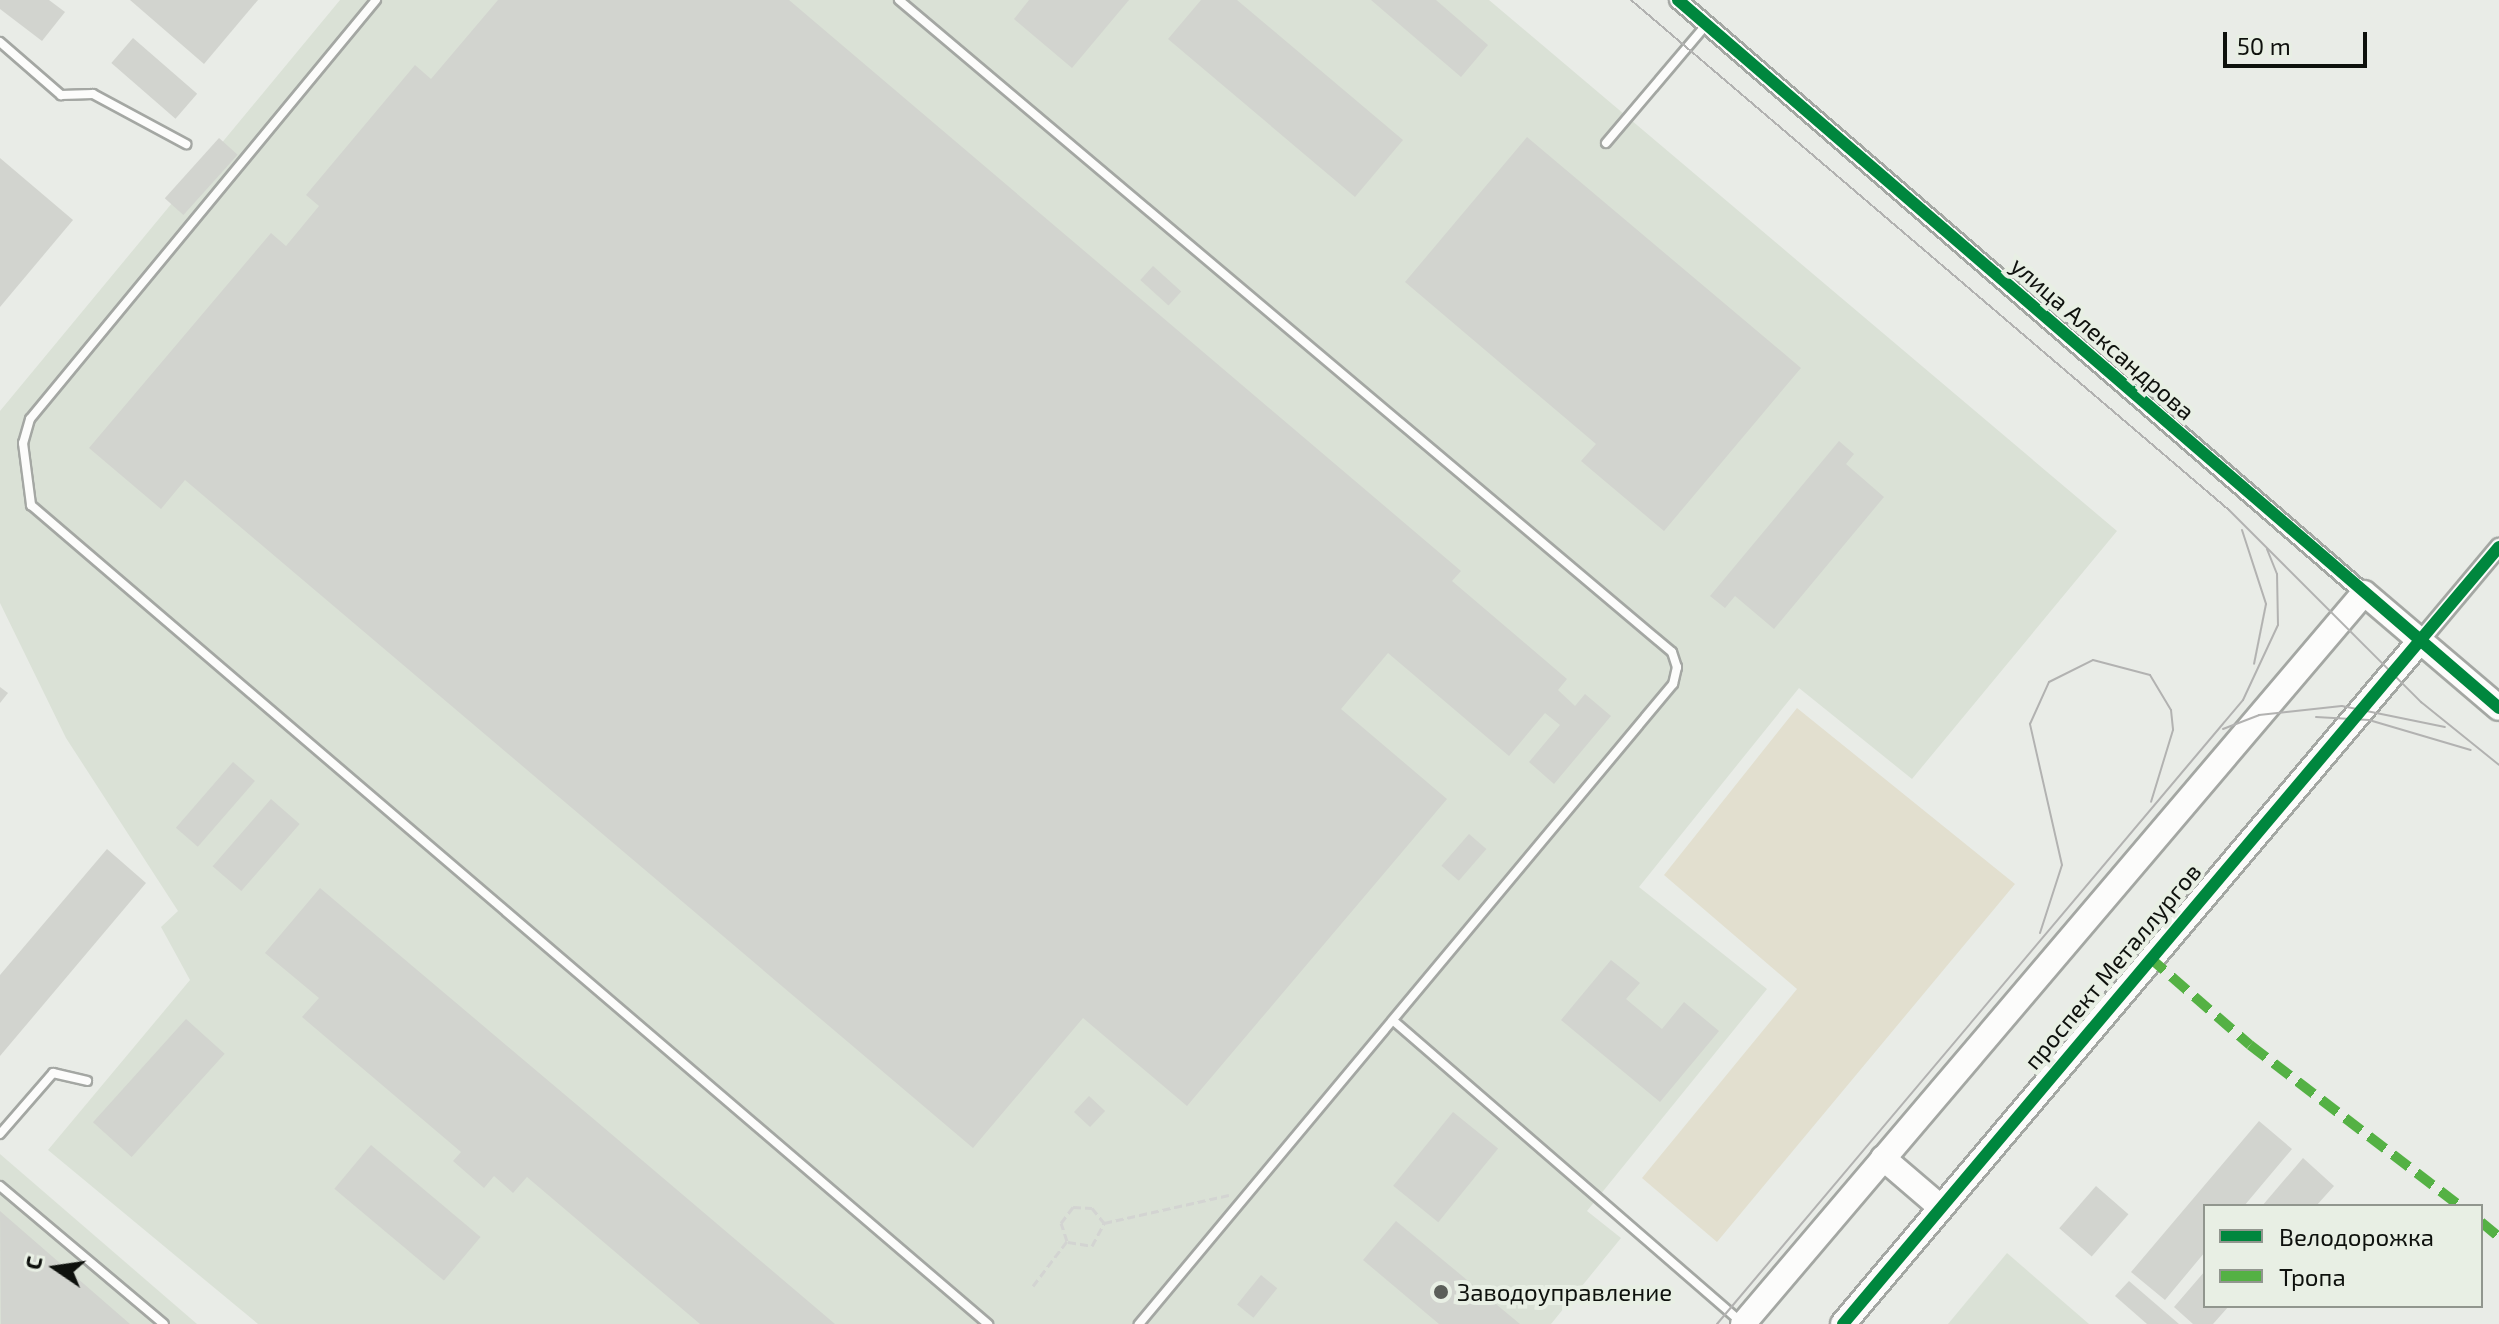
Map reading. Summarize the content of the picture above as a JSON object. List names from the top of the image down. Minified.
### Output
{"streets":{"street":["улица Александрова","проспект Металлургов"]},"crossings":[["улица Александрова","проспект Металлургов"]],"places":["Заводоуправление"],"legend":["Велодорожка","Тропа"],"scale_bar":"50 m","north":"left"}
